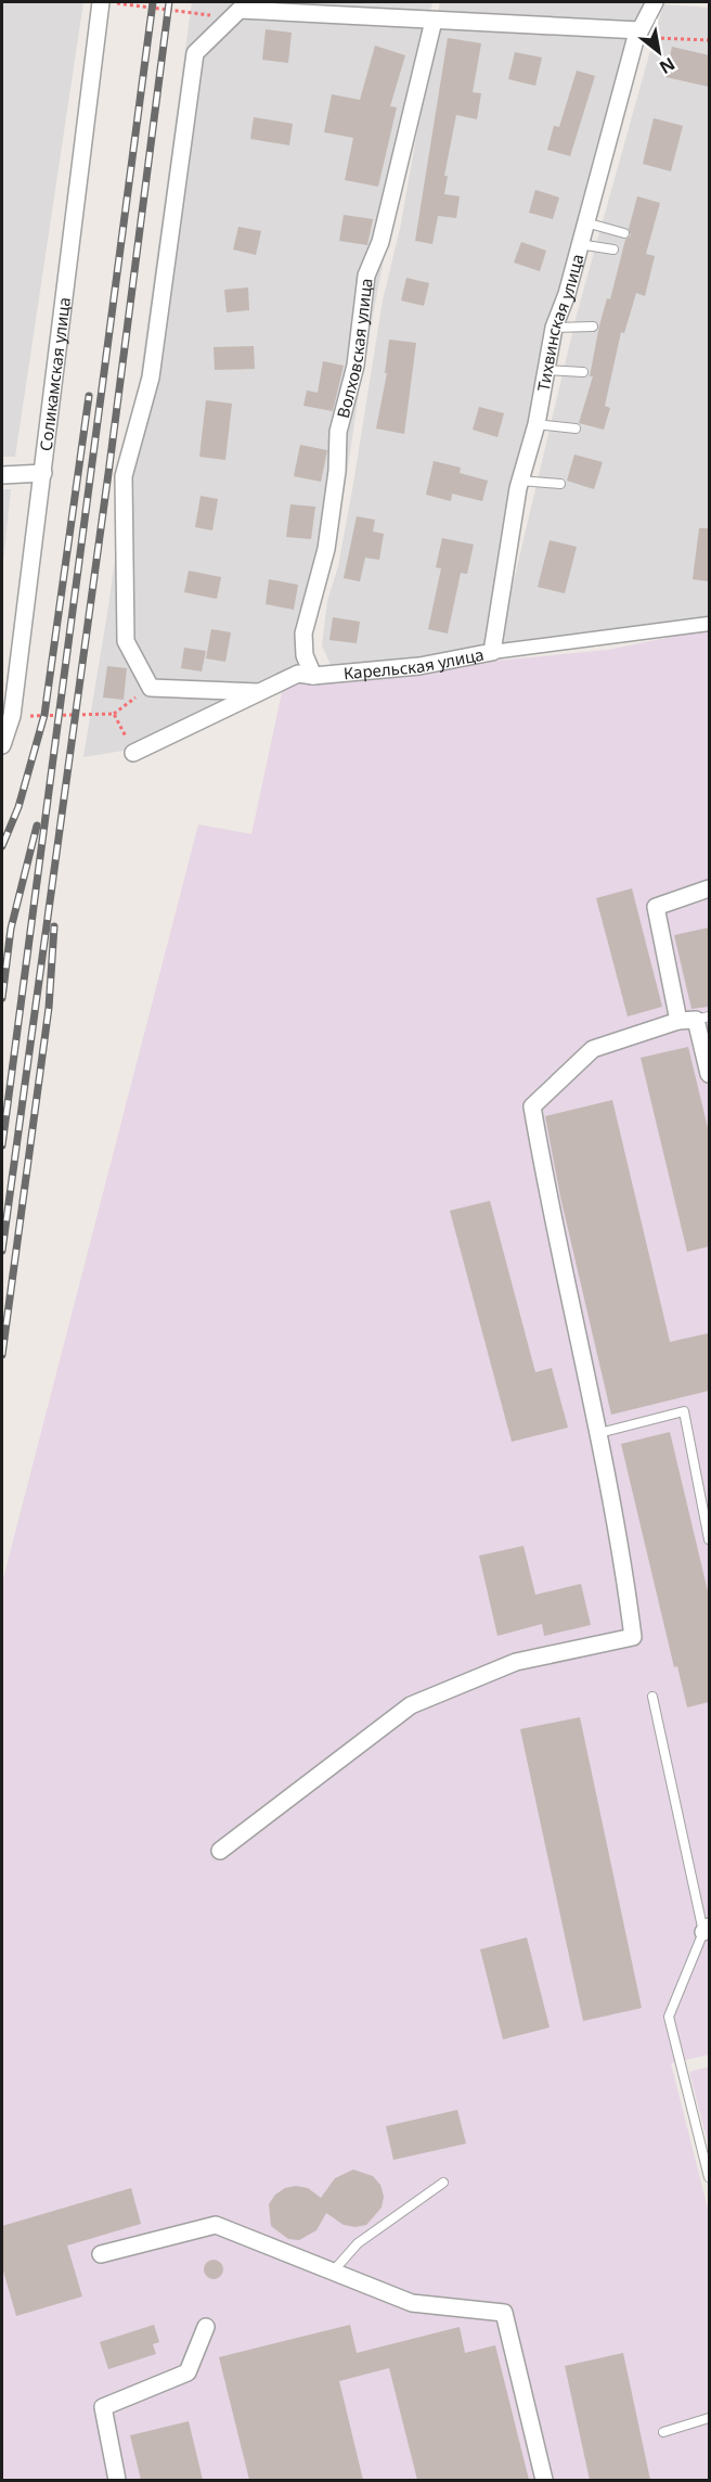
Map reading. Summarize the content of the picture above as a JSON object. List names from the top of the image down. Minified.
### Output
{"streets":{"street":["Тихвинская улица","Волховская улица","Соликамская улица","Карельская улица"]},"crossings":[["Тихвинская улица","Карельская улица"],["Волховская улица","Карельская улица"]],"north":"bottom right"}
